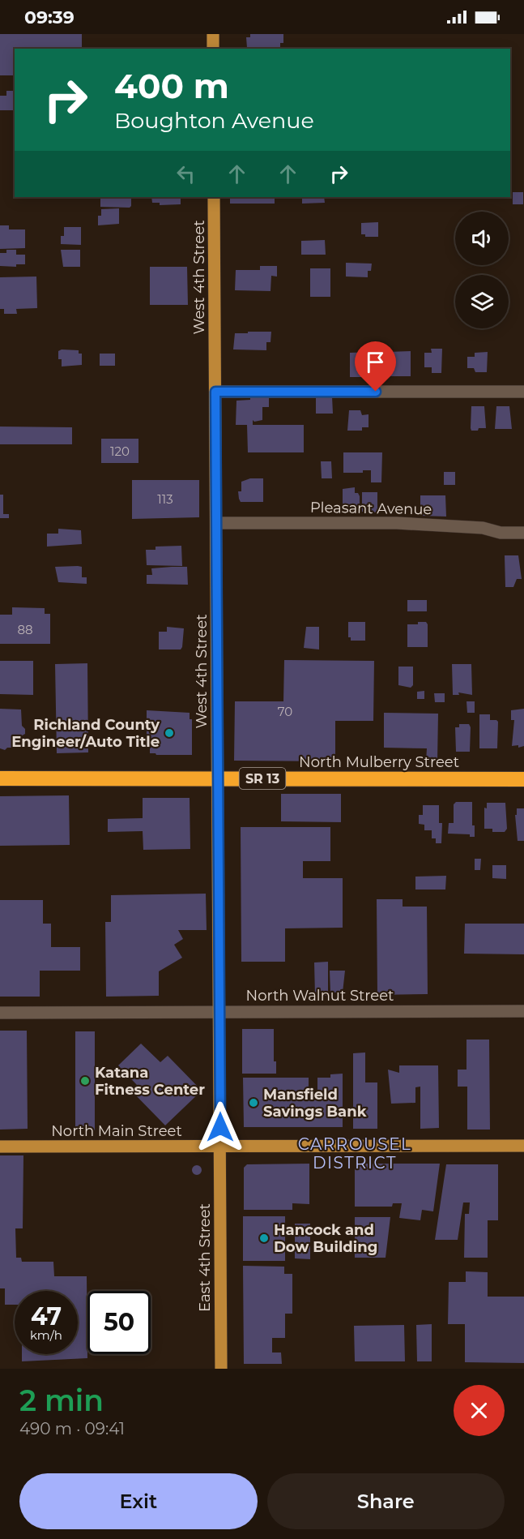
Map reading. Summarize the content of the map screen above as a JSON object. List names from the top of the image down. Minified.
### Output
{"streets":{"highway":["North Mulberry Street","SR 13"],"main road":["West 4th Street","North Main Street","East 4th Street"],"street":["Pleasant Avenue","North Walnut Street"]},"crossings":[["West 4th Street","Pleasant Avenue"],["West 4th Street","North Mulberry Street"],["West 4th Street","North Walnut Street"],["West 4th Street","North Main Street"],["West 4th Street","East 4th Street"],["North Main Street","East 4th Street"]],"districts":["CARROUSEL DISTRICT"],"places":["Richland County Engineer/Auto Title","Katana Fitness Center","Mansfield Savings Bank","Hancock and Dow Building"],"house_numbers":["120","113","88","70"],"page":{"status":"09:39","turn":["400 m","Boughton Avenue"],"speed":"47 km/h","limit":"50","heading":["2 min","490 m · 09:41"],"buttons":["Exit","Share"]}}
